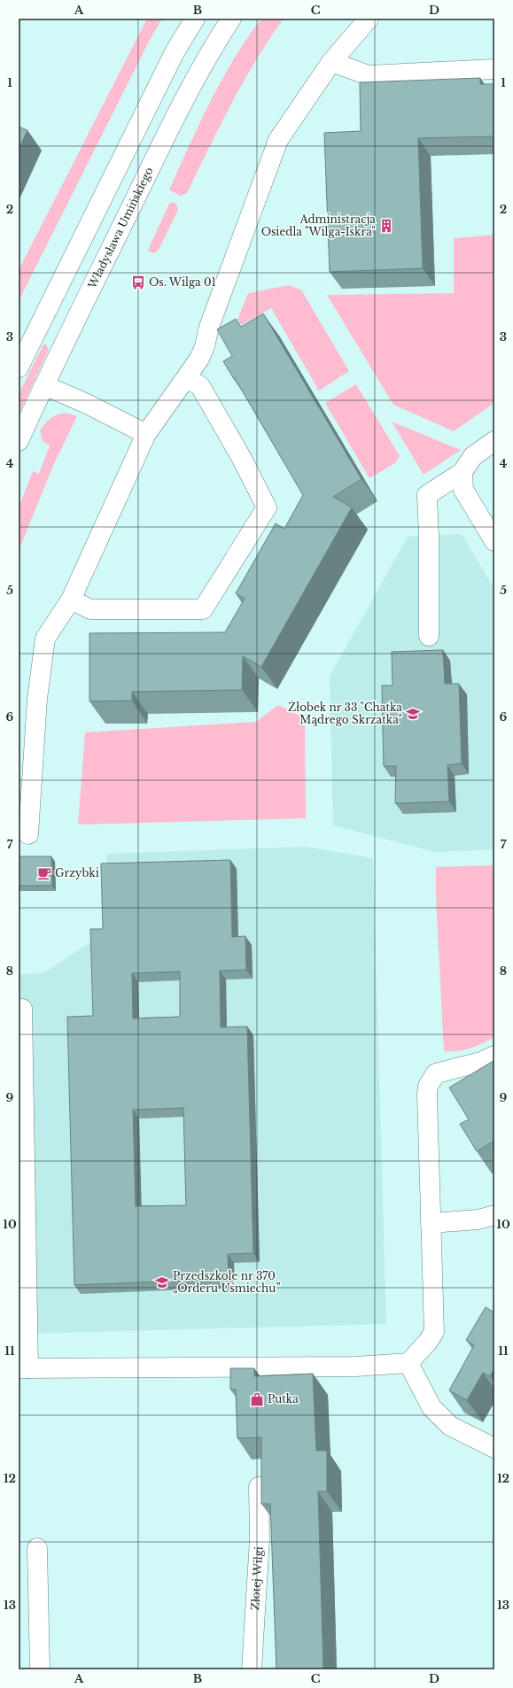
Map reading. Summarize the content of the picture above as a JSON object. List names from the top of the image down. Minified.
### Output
{"streets":{"street":["Władysława Umińskiego","Złotej Wilgi"]},"places":{"building":["Administracja Osiedla \"Wilga-Iskra\""],"bus stop":["Os. Wilga 01"],"school or university":["Żłobek nr 33 \"Chatka Mądrego Skrzatka\"","Przedszkole nr 370 „Orderu Uśmiechu”"],"cafe":["Grzybki"],"shop":["Putka"]},"grid":{"columns":["A","B","C","D"],"rows":["1","2","3","4","5","6","7","8","9","10","11","12","13"]}}
